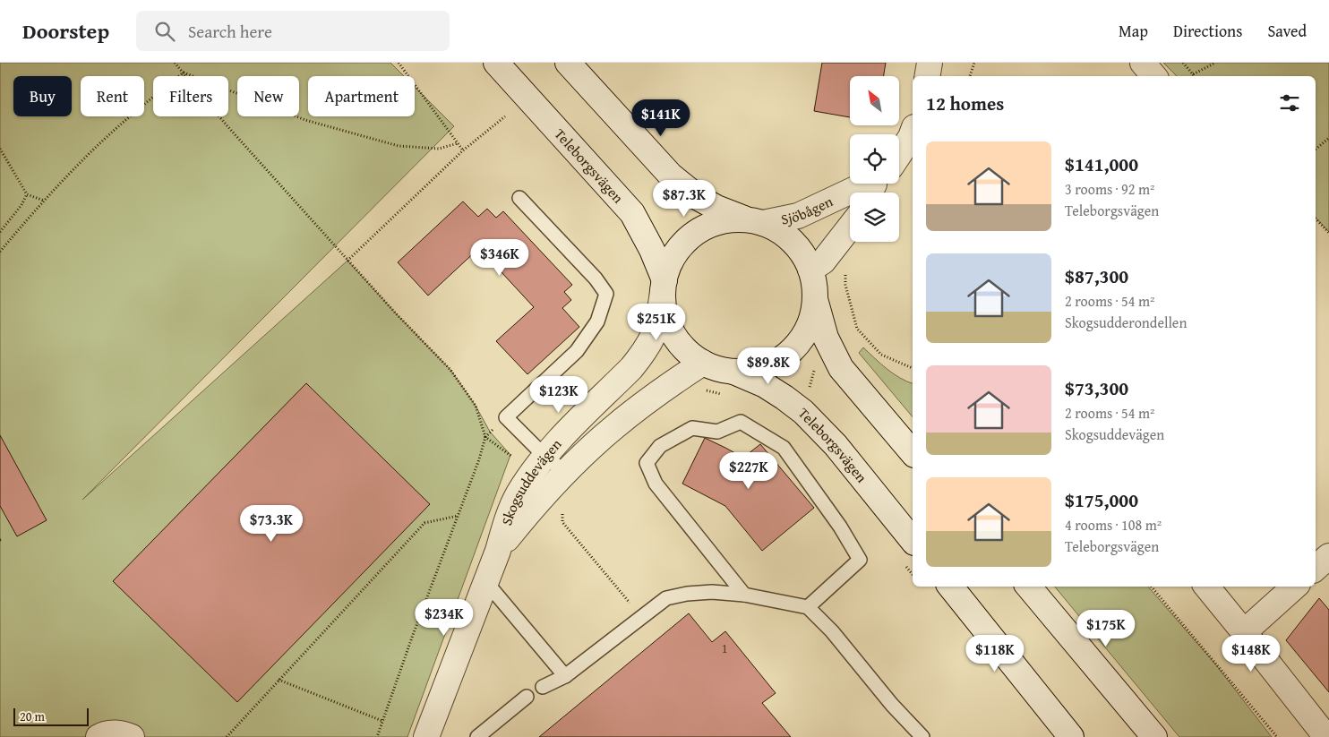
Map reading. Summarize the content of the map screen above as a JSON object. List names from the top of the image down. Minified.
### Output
{"streets":{"main road":["Teleborgsvägen","Sjöbågen","Skogsuddevägen"]},"crossings":[["Teleborgsvägen","Sjöbågen"],["Teleborgsvägen","Skogsuddevägen"],["Sjöbågen","Skogsuddevägen"]],"house_numbers":["1"],"scale_bar":"20 m","north":"top left","page":{"header":"Doorstep","search":"Search here","nav":["Map","Directions","Saved"],"chip":["Buy","Rent","Filters","New","Apartment"],"heading":"12 homes","price":["$141K","$87.3K","$346K","$251K","$89.8K","$123K","$227K","$73.3K","$234K","$175K","$118K","$148K"],"list":[{"name":"$141,000","note":"3 rooms · 92 m² · Teleborgsvägen"},{"name":"$87,300","note":"2 rooms · 54 m² · Skogsudderondellen"},{"name":"$73,300","note":"2 rooms · 54 m² · Skogsuddevägen"},{"name":"$175,000","note":"4 rooms · 108 m² · Teleborgsvägen"}],"scale":"20 m"}}
